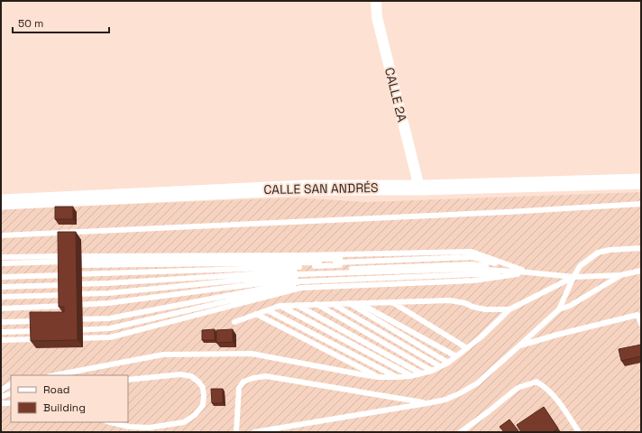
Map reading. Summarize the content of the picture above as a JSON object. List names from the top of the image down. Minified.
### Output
{"streets":{"street":["CALLE 2A","CALLE SAN ANDRÉS"]},"crossings":[["CALLE 2A","CALLE SAN ANDRÉS"]],"legend":["Road","Building"],"scale_bar":"50 m"}
